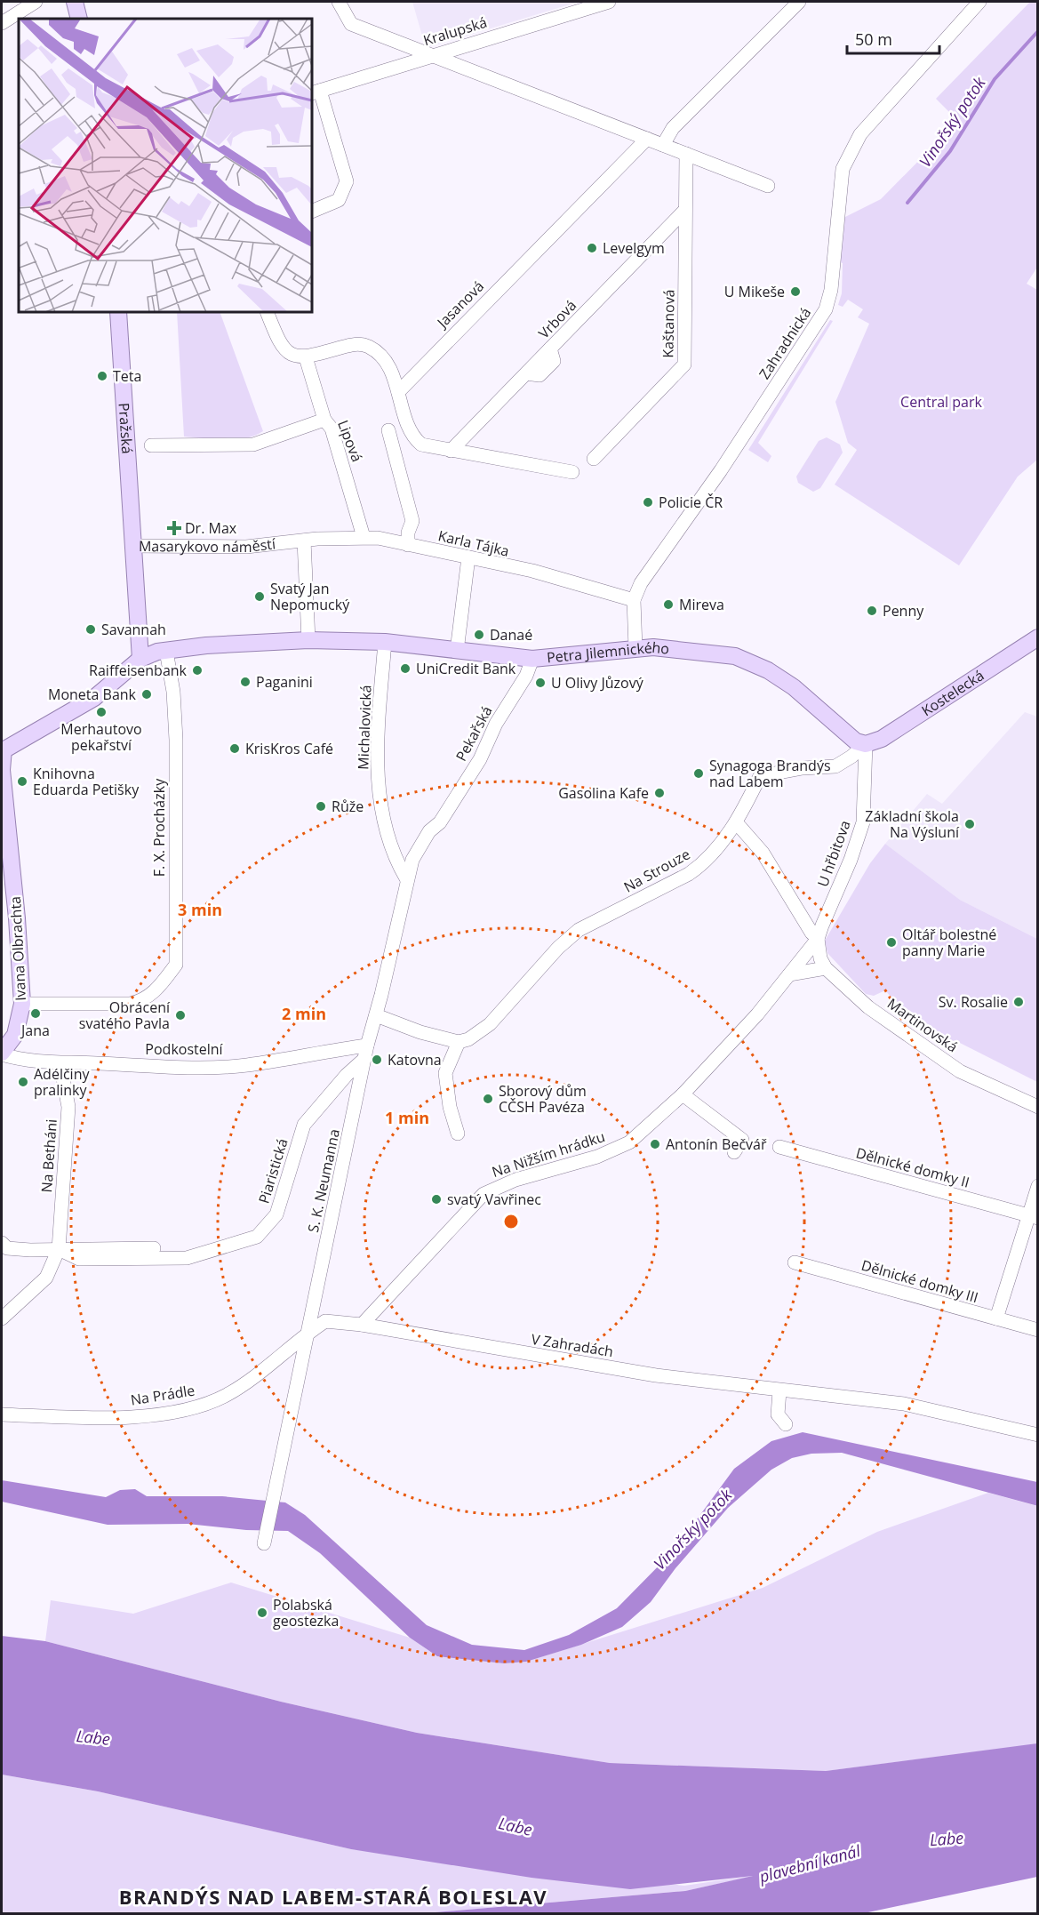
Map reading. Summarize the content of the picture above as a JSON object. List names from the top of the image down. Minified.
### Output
{"streets":{"main road":["Pražská","Masarykovo náměstí","Petra Jilemnického","Kostelecká","Ivana Olbrachta"],"street":["Kralupská","Jasanová","Vrbová","Kaštanová","Zahradnická","Lipová","Karla Tájka","Michalovická","Pekařská","F. X. Procházky","U hřbitova","Na Strouze","Martinovská","Podkostelní","Na Nižším hrádku","Na Betháni","Dělnické domky II","Piaristická","S. K. Neumanna","Dělnické domky III","V Zahradách","Na Prádle"]},"crossings":[["Vrbová","Kaštanová"],["Zahradnická","Karla Tájka"],["Zahradnická","Petra Jilemnického"],["Pražská","Masarykovo náměstí"],["Lipová","Karla Tájka"],["Karla Tájka","Masarykovo náměstí"],["Masarykovo náměstí","Ivana Olbrachta"],["Petra Jilemnického","Kostelecká"],["Petra Jilemnického","Michalovická"],["Petra Jilemnického","Pekařská"],["Petra Jilemnického","U hřbitova"],["Petra Jilemnického","Na Strouze"],["Kostelecká","U hřbitova"],["Kostelecká","Na Strouze"],["Michalovická","Pekařská"],["Michalovická","S. K. Neumanna"],["Pekařská","S. K. Neumanna"],["F. X. Procházky","Ivana Olbrachta"],["U hřbitova","Na Strouze"],["U hřbitova","Na Nižším hrádku"],["Ivana Olbrachta","Podkostelní"],["Podkostelní","Na Betháni"],["Podkostelní","Piaristická"],["Podkostelní","S. K. Neumanna"],["Na Nižším hrádku","V Zahradách"],["Na Betháni","Piaristická"],["Piaristická","S. K. Neumanna"],["S. K. Neumanna","Na Prádle"]],"districts":["BRANDÝS NAD LABEM-STARÁ BOLESLAV"],"water":["Vinořský potok","Labe","plavební kanál"],"parks":["Central park"],"places":{"other":["Levelgym","U Mikeše","Teta","Policie ČR","Svatý Jan Nepomucký","Mireva","Penny","Savannah","Danaé","UniCredit Bank","Raiffeisenbank","Paganini","U Olivy Jůzový","Moneta Bank","Merhautovo pekařství","KrisKros Café","Synagoga Brandýs nad Labem","Knihovna Eduarda Petišky","Gasolina Kafe","Růže","Základní škola Na Výsluní","Oltář bolestné panny Marie","Sv. Rosalie","Jana","Obrácení svatého Pavla","Katovna","Adélčiny pralinky","Sborový dům CČSH Pavéza","Antonín Bečvář","svatý Vavřinec","Polabská geostezka"],"health":["Dr. Max"]},"scale_bar":"50 m","rings":["3 min","2 min","1 min"]}
